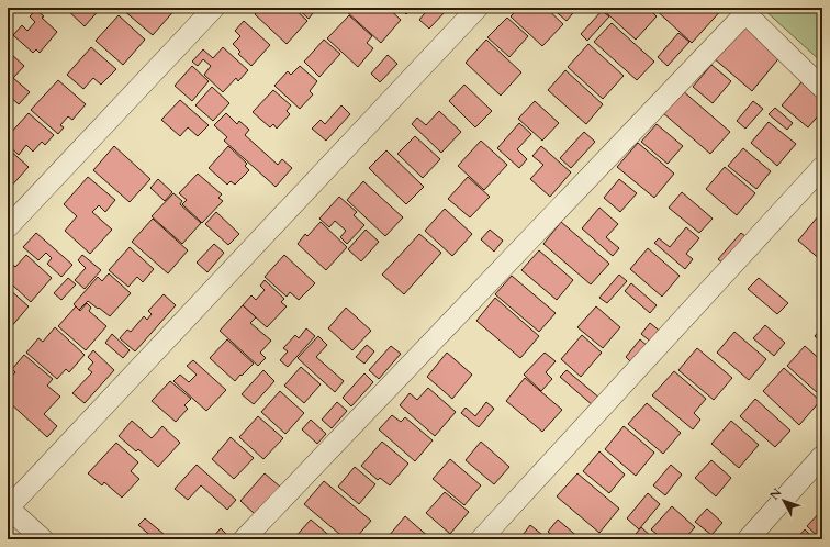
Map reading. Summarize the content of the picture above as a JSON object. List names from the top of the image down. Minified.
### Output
{"north":"top left"}
